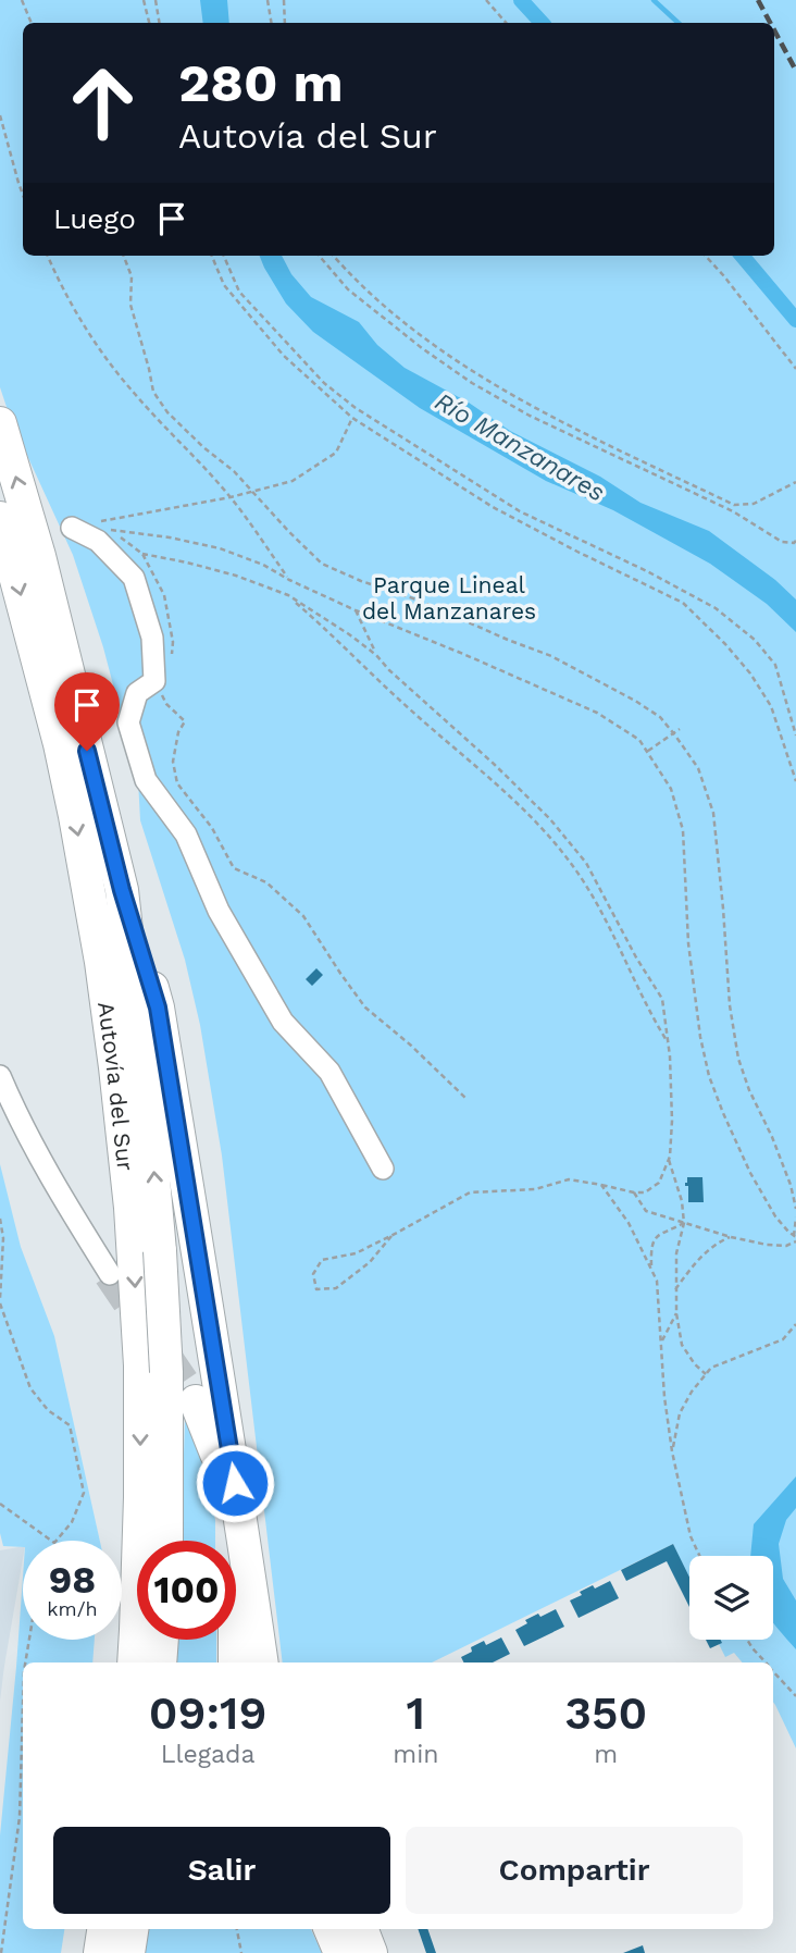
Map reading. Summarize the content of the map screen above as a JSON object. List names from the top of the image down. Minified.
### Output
{"streets":{"highway":["Autovía del Sur"]},"water":["Río Manzanares"],"parks":["Parque Lineal del Manzanares"],"page":{"turn":["280 m","Autovía del Sur"],"then":"Luego","speed":"98 km/h","limit":"100","eta":["09:19","Llegada","1","min","350","m"],"buttons":["Salir","Compartir"]}}
